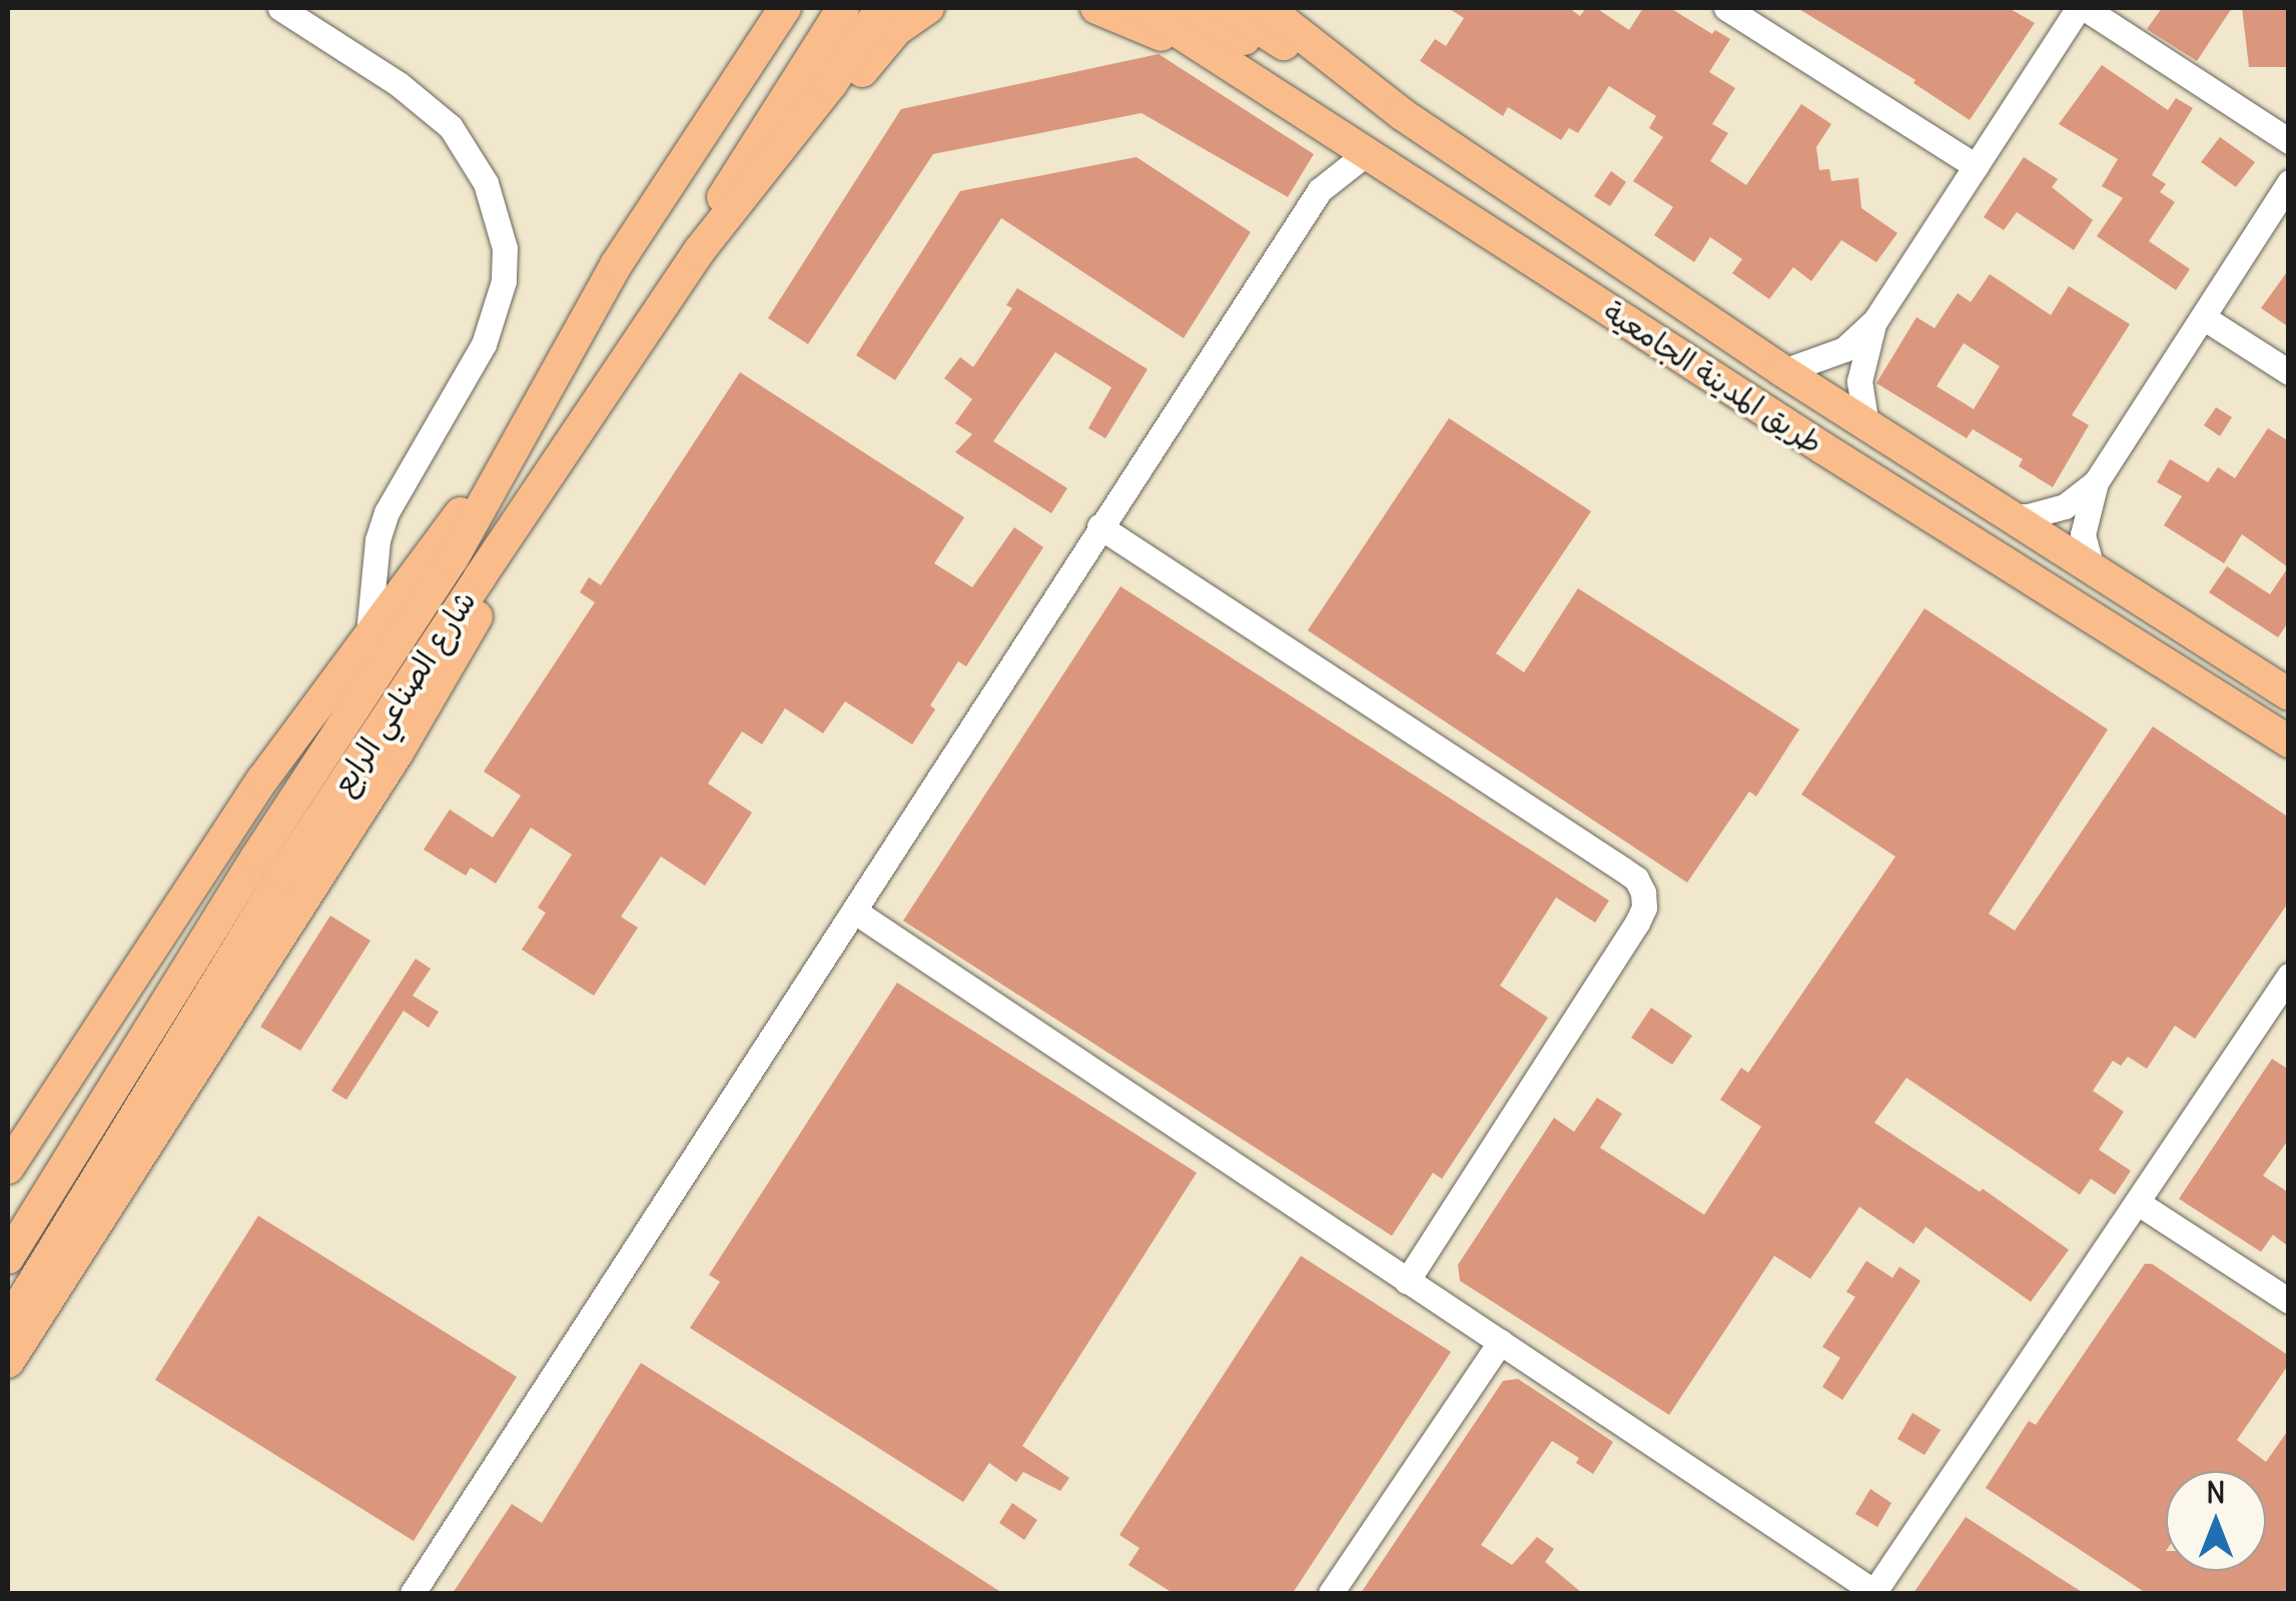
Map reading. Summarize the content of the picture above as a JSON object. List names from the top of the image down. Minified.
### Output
{"streets":{"main road":["طريق المدينة الجامعية","شارع الصناعي الرابع"]},"north":"top"}
